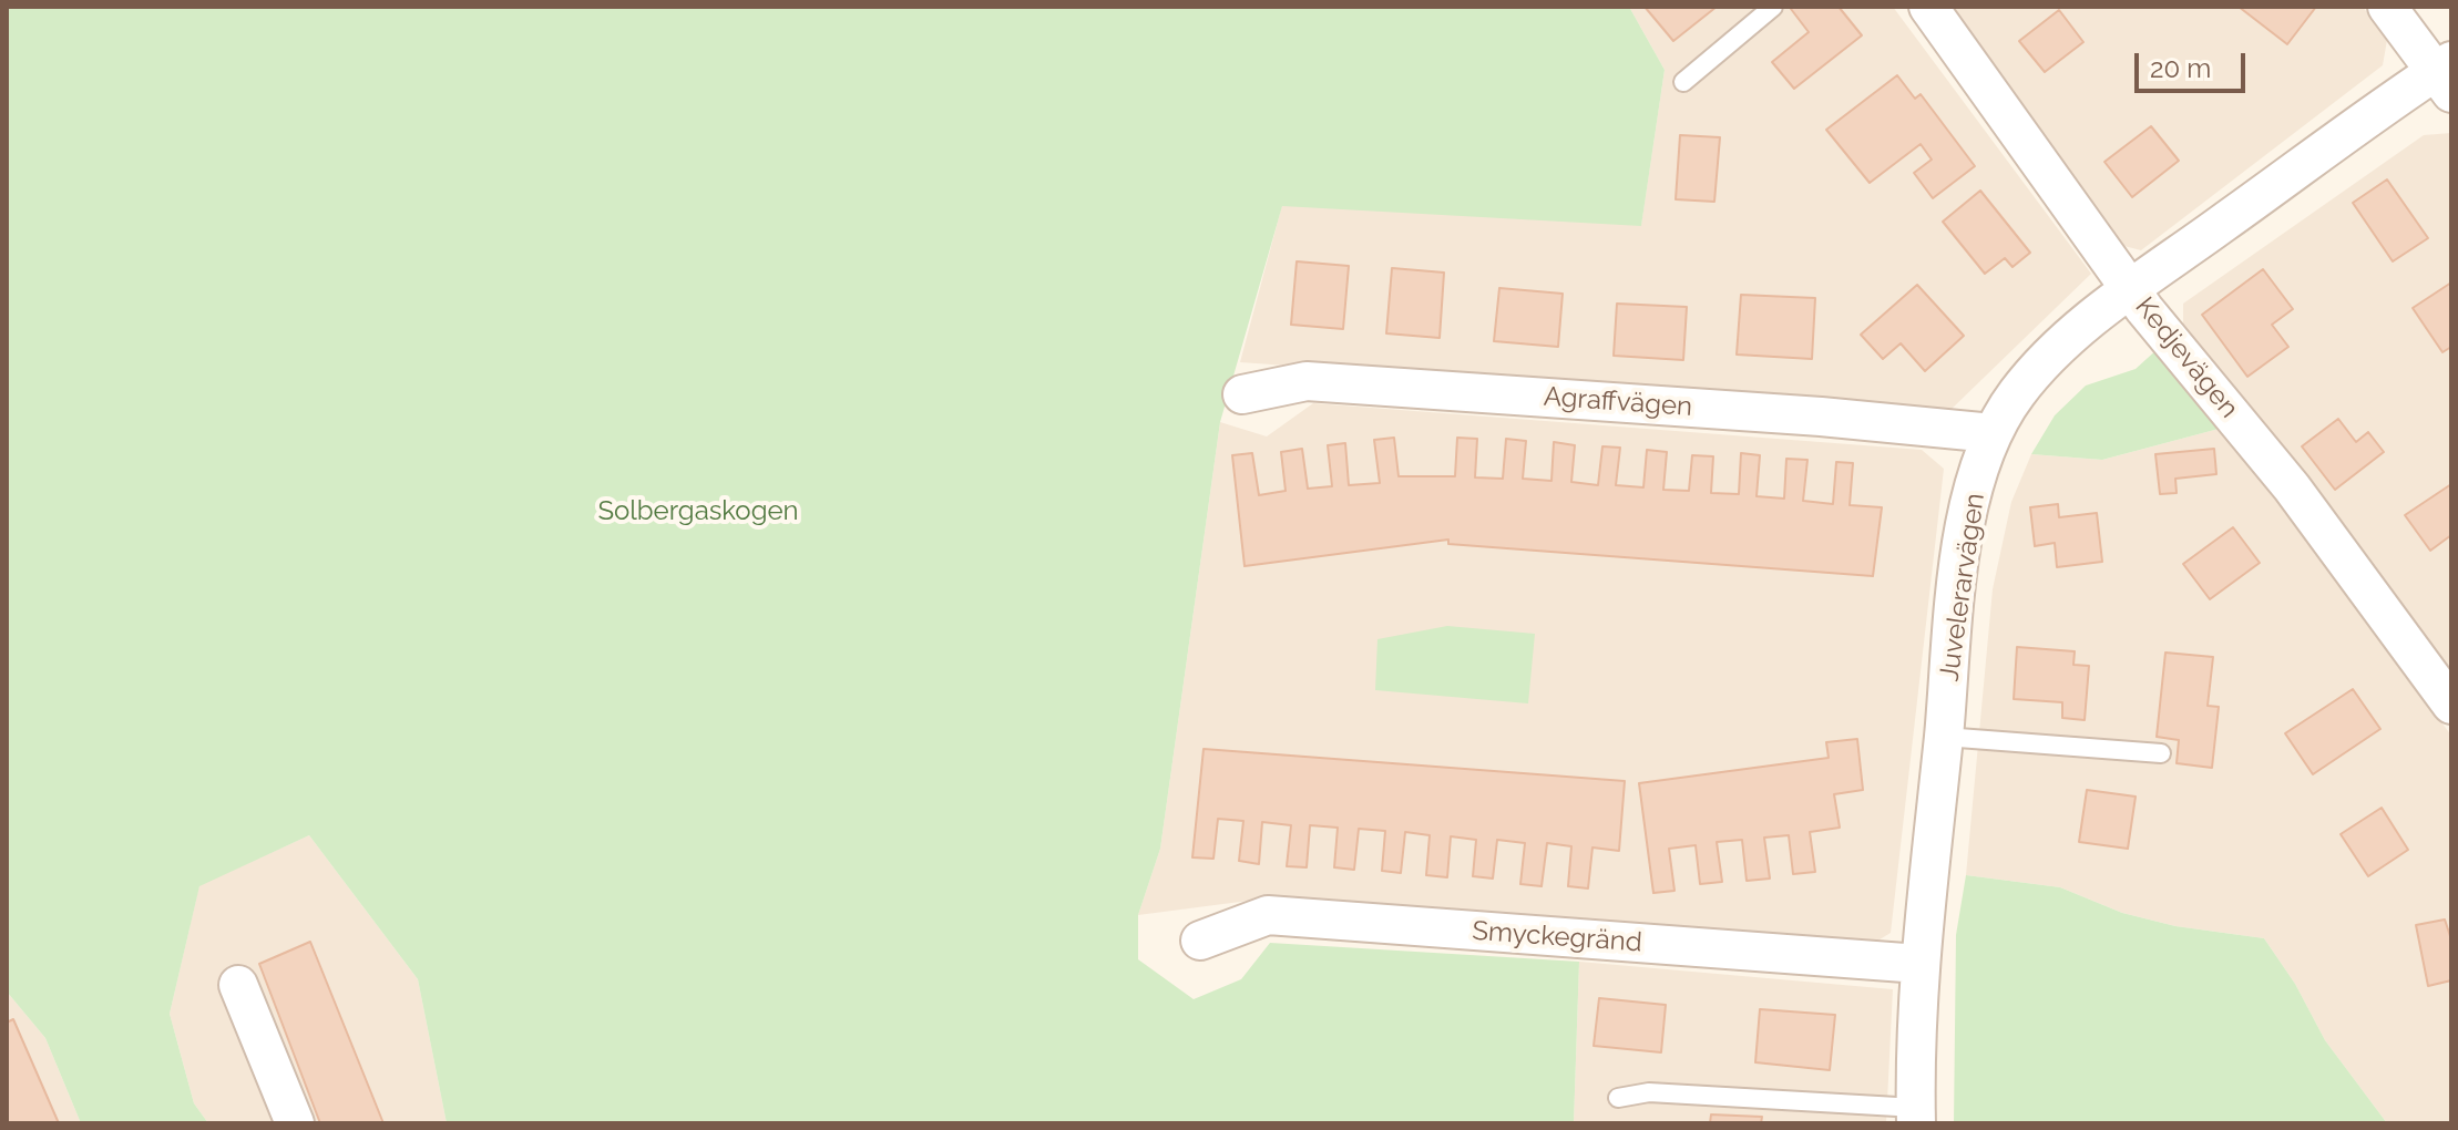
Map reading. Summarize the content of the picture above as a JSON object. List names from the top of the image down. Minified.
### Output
{"streets":{"street":["Kedjevägen","Agraffvägen","Juvelerarvägen","Smyckegränd"]},"crossings":[["Kedjevägen","Juvelerarvägen"],["Agraffvägen","Juvelerarvägen"],["Juvelerarvägen","Smyckegränd"]],"parks":["Solbergaskogen"],"scale_bar":"20 m"}
